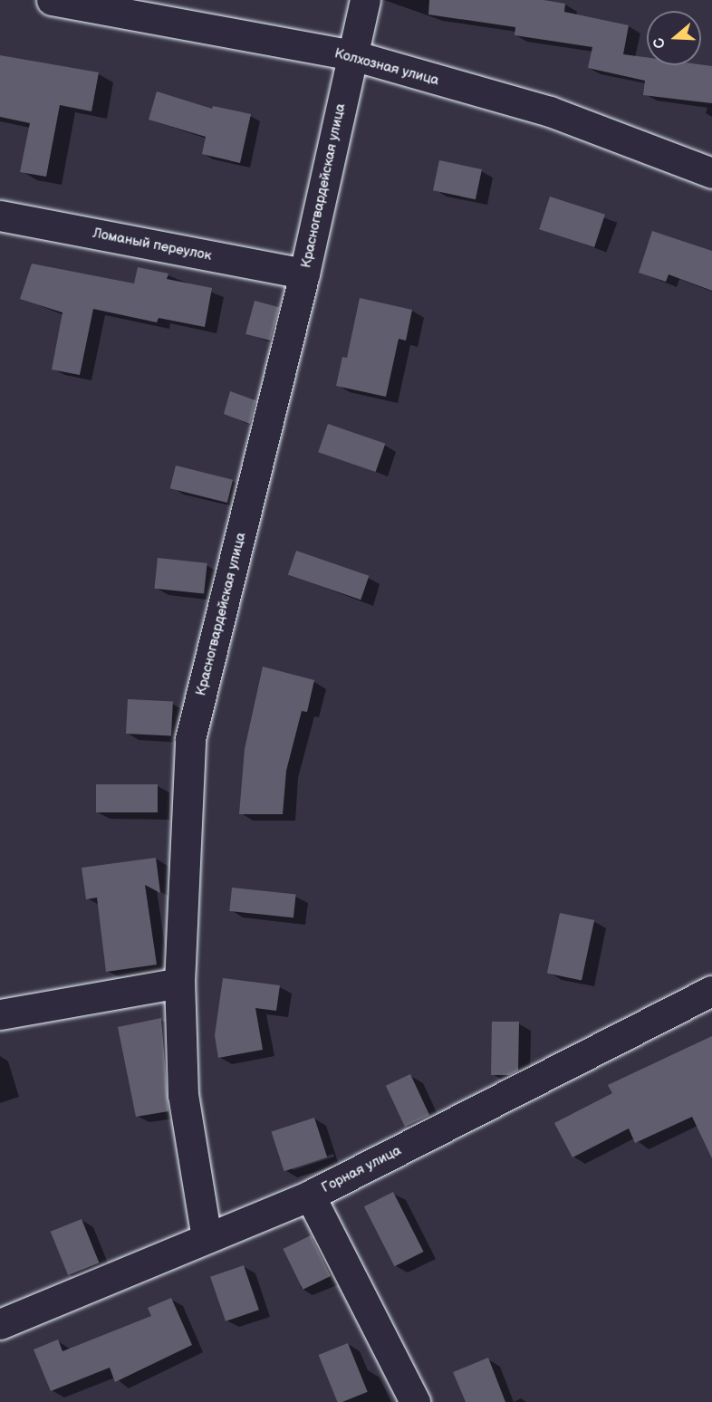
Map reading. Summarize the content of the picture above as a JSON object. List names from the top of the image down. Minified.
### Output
{"streets":{"street":["Колхозная улица","Красногвардейская улица","Ломаный переулок","Горная улица"]},"crossings":[["Колхозная улица","Красногвардейская улица"],["Красногвардейская улица","Ломаный переулок"],["Красногвардейская улица","Горная улица"]],"north":"left"}
